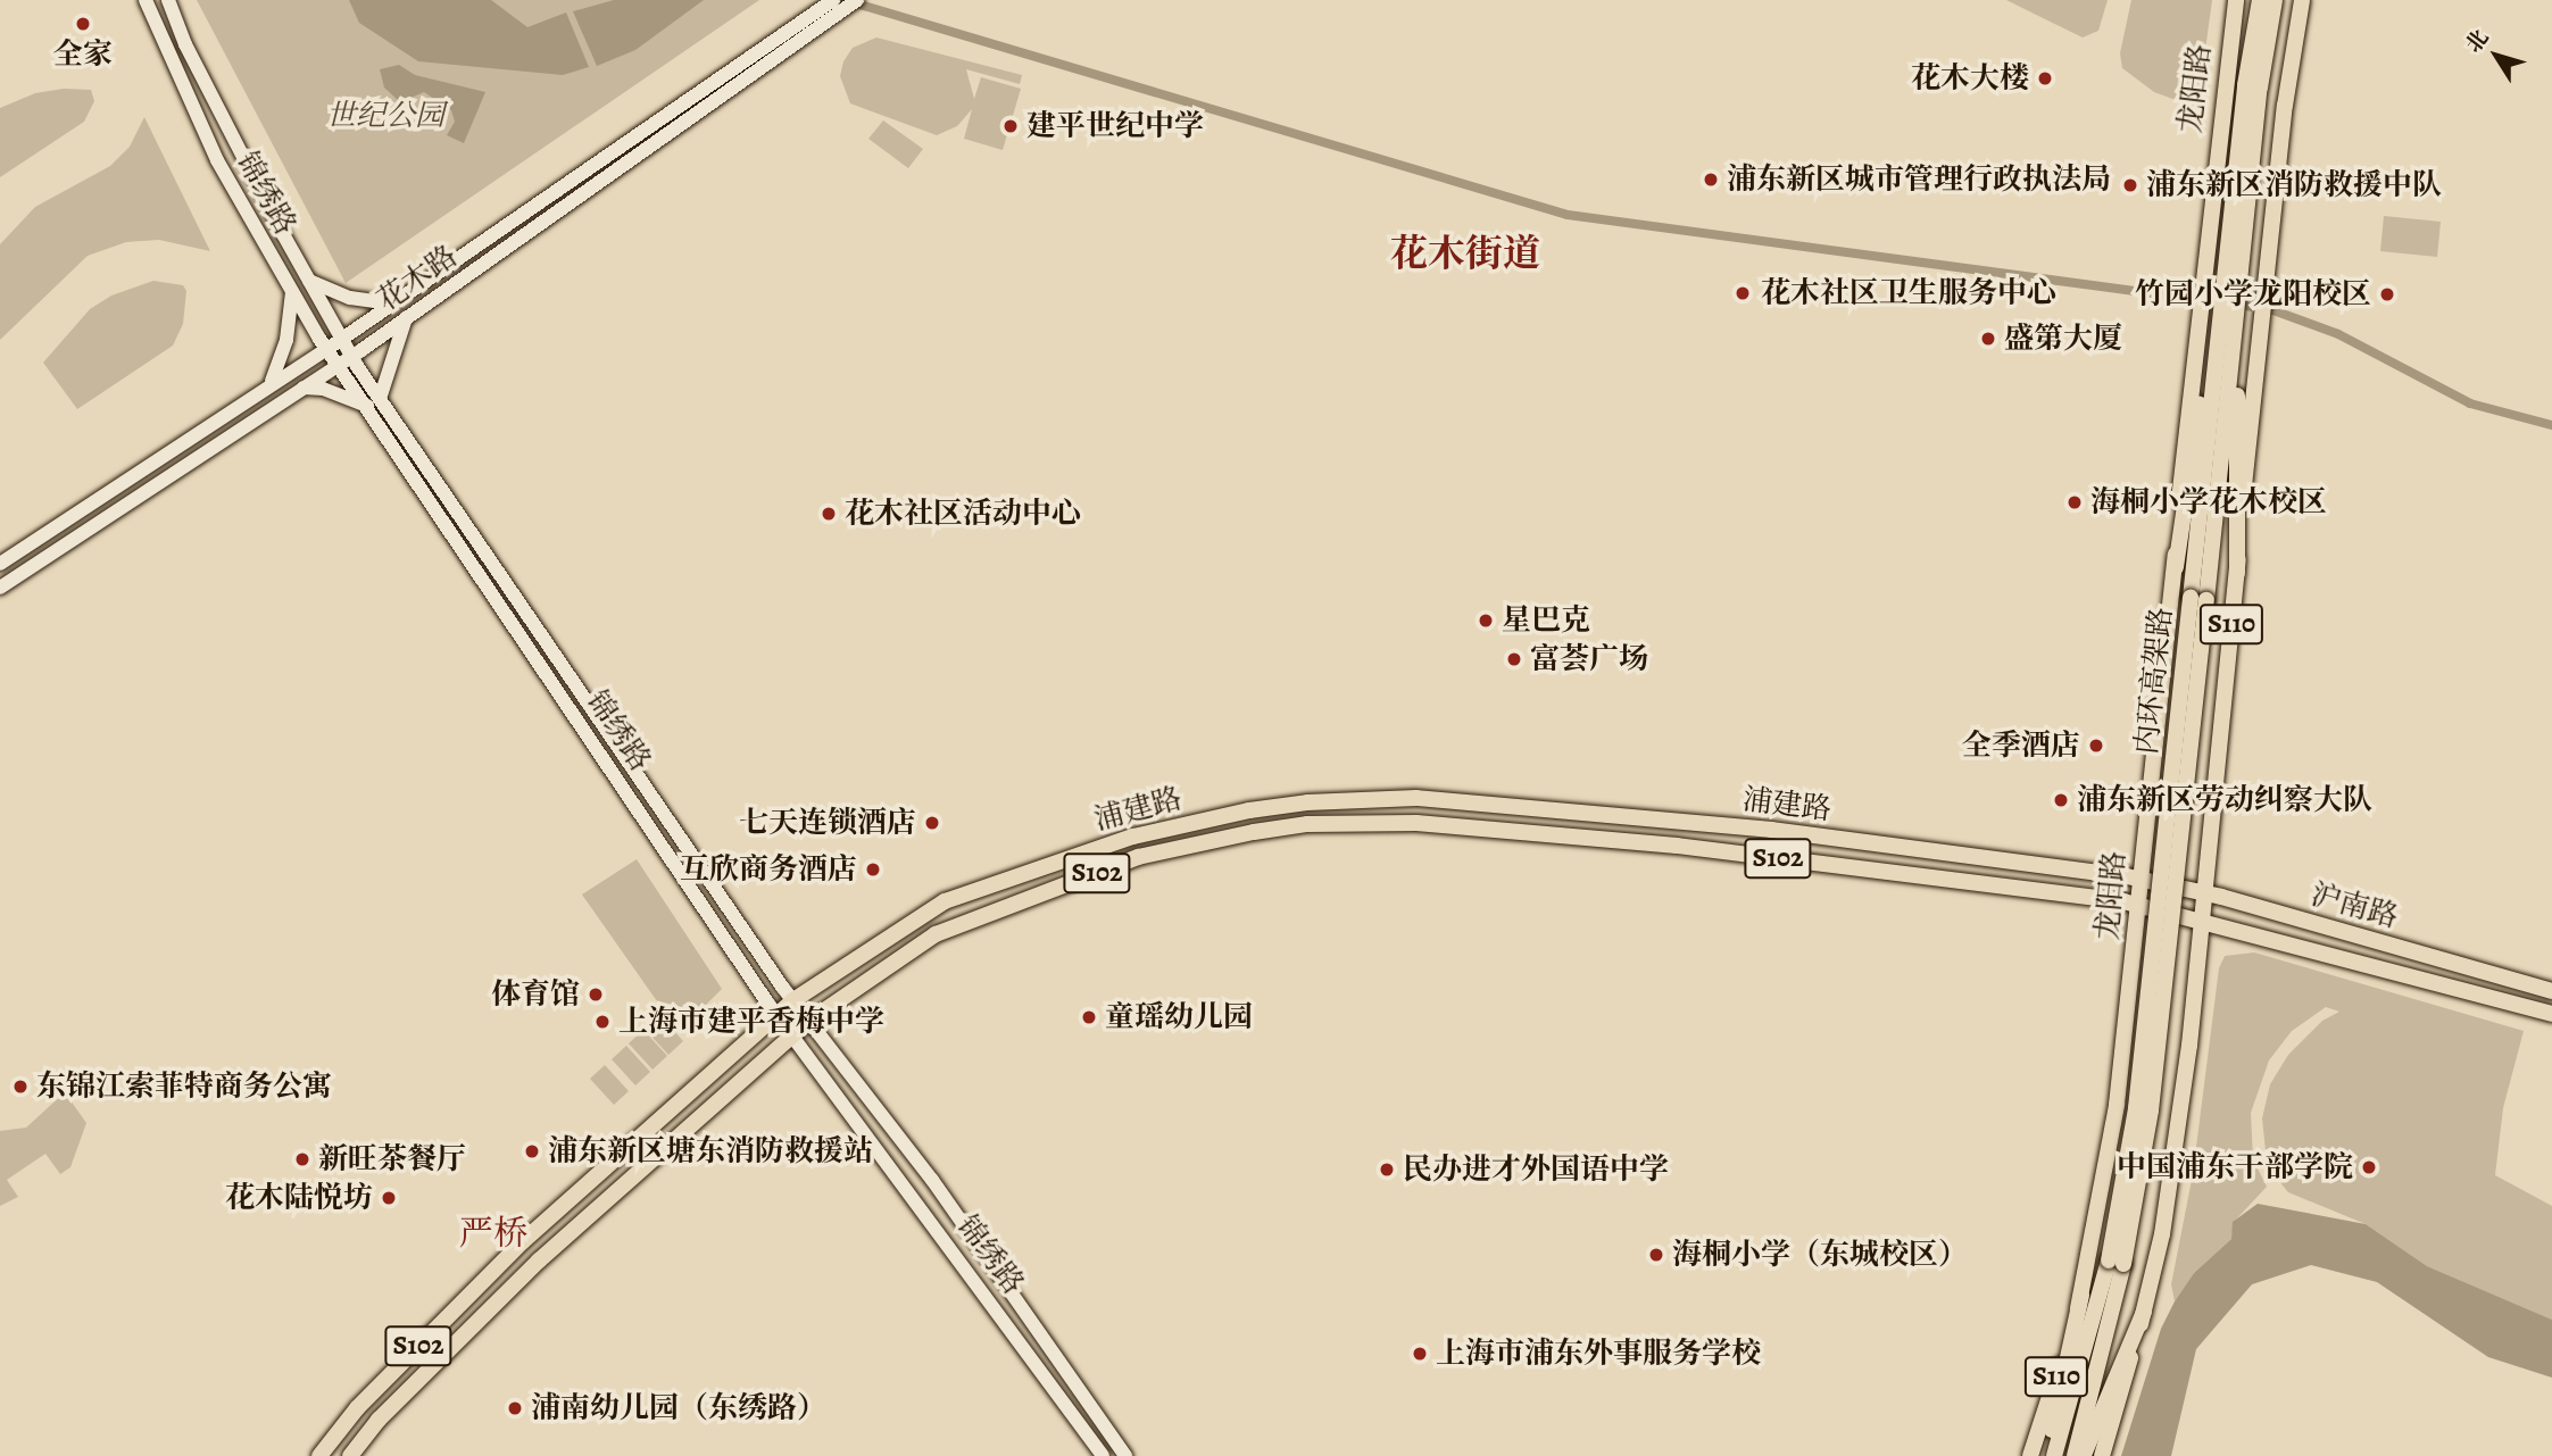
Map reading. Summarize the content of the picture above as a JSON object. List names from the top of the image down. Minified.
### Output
{"streets":{"main road":["龙阳路","锦绣路","花木路","S110","内环高架路","浦建路","S102","沪南路"]},"crossings":[["龙阳路","S110"],["龙阳路","内环高架路"],["龙阳路","浦建路"],["龙阳路","沪南路"],["锦绣路","花木路"],["锦绣路","浦建路"],["S110","内环高架路"],["S110","沪南路"],["浦建路","沪南路"]],"districts":["花木街道","严桥"],"parks":["世纪公园"],"places":["全家","花木大楼","建平世纪中学","浦东新区城市管理行政执法局","浦东新区消防救援中队","花木社区卫生服务中心","竹园小学龙阳校区","盛第大厦","海桐小学花木校区","花木社区活动中心","星巴克","富荟广场","全季酒店","浦东新区劳动纠察大队","七天连锁酒店","互欣商务酒店","体育馆","童瑶幼儿园","上海市建平香梅中学","东锦江索菲特商务公寓","浦东新区塘东消防救援站","新旺茶餐厅","中国浦东干部学院","民办进才外国语中学","花木陆悦坊","海桐小学（东城校区）","上海市浦东外事服务学校","浦南幼儿园（东绣路）"],"north":"top left"}
